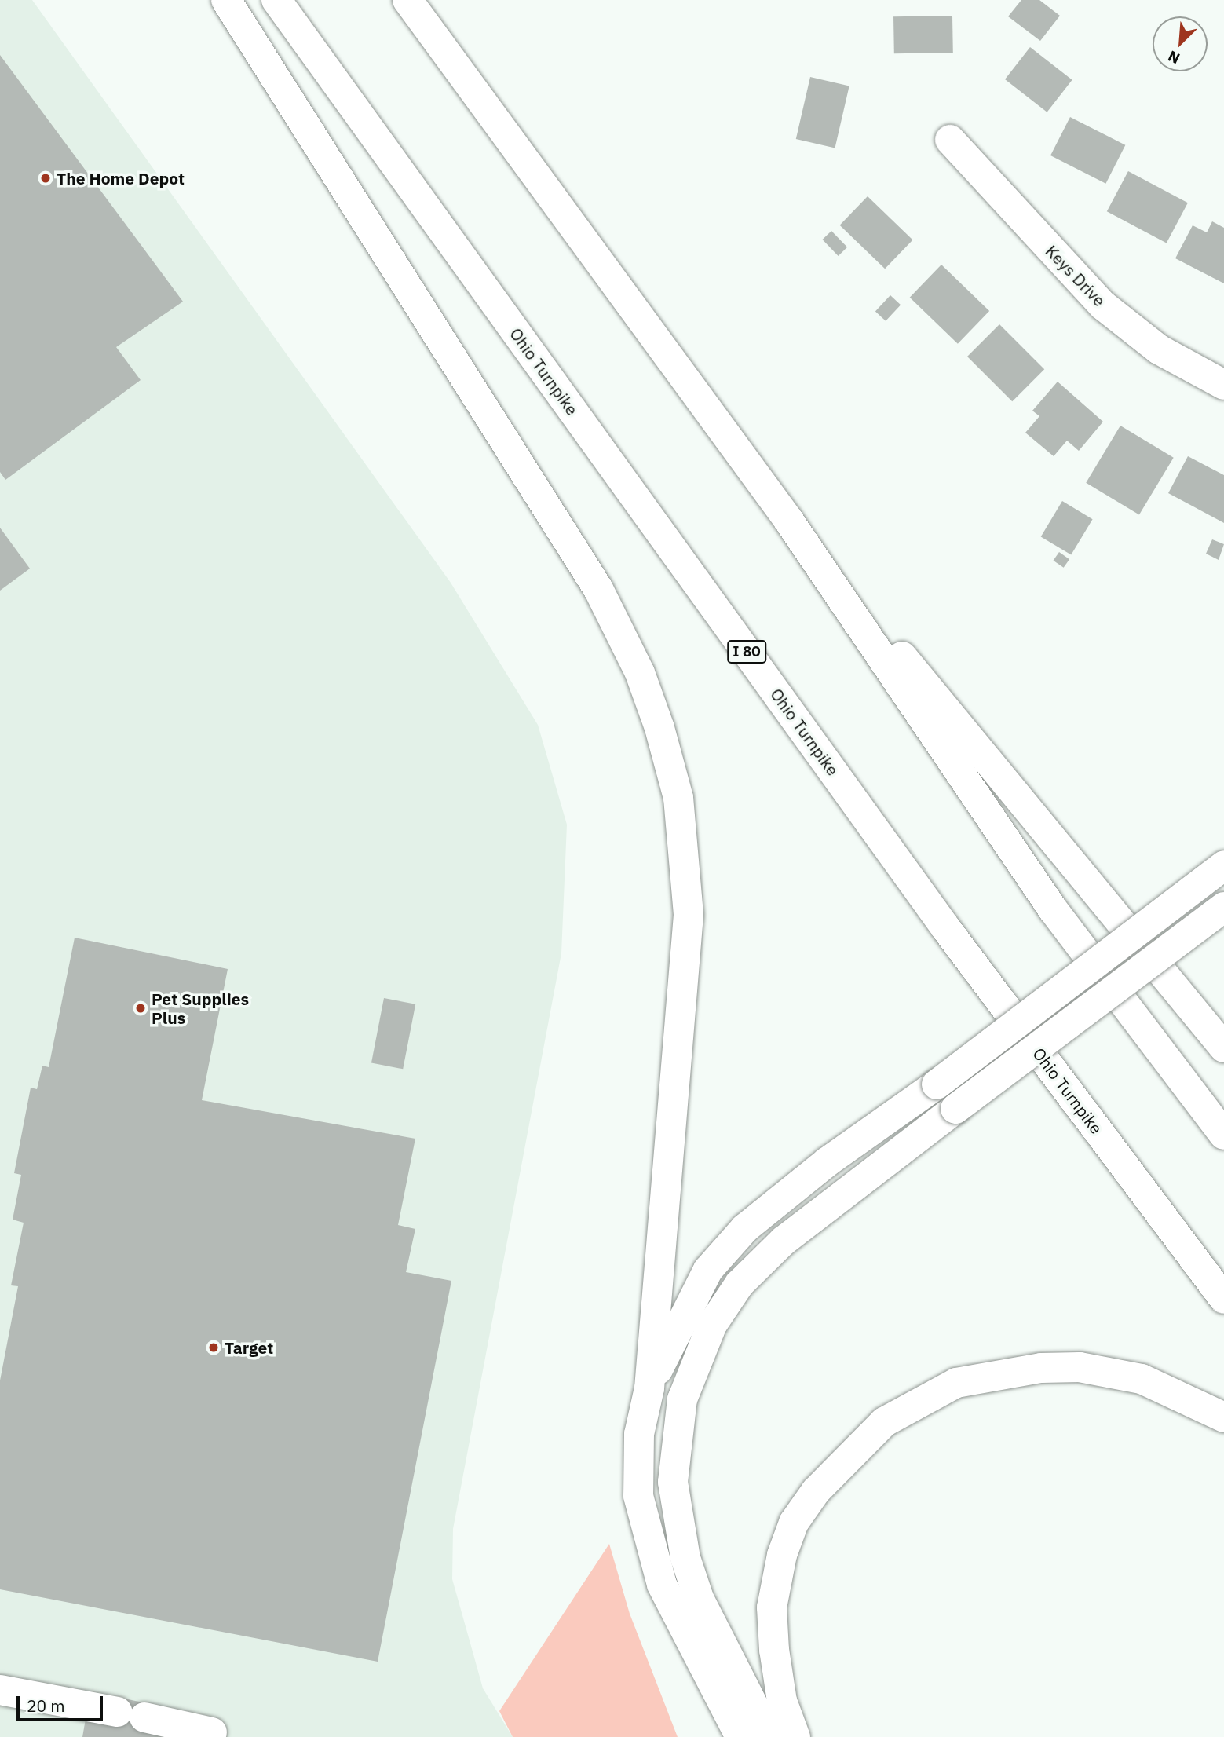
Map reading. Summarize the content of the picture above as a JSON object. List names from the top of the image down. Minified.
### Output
{"streets":{"main road":["Keys Drive","Ohio Turnpike","I 80"]},"places":["The Home Depot","Pet Supplies Plus","Target"],"scale_bar":"20 m","north":"bottom left"}
